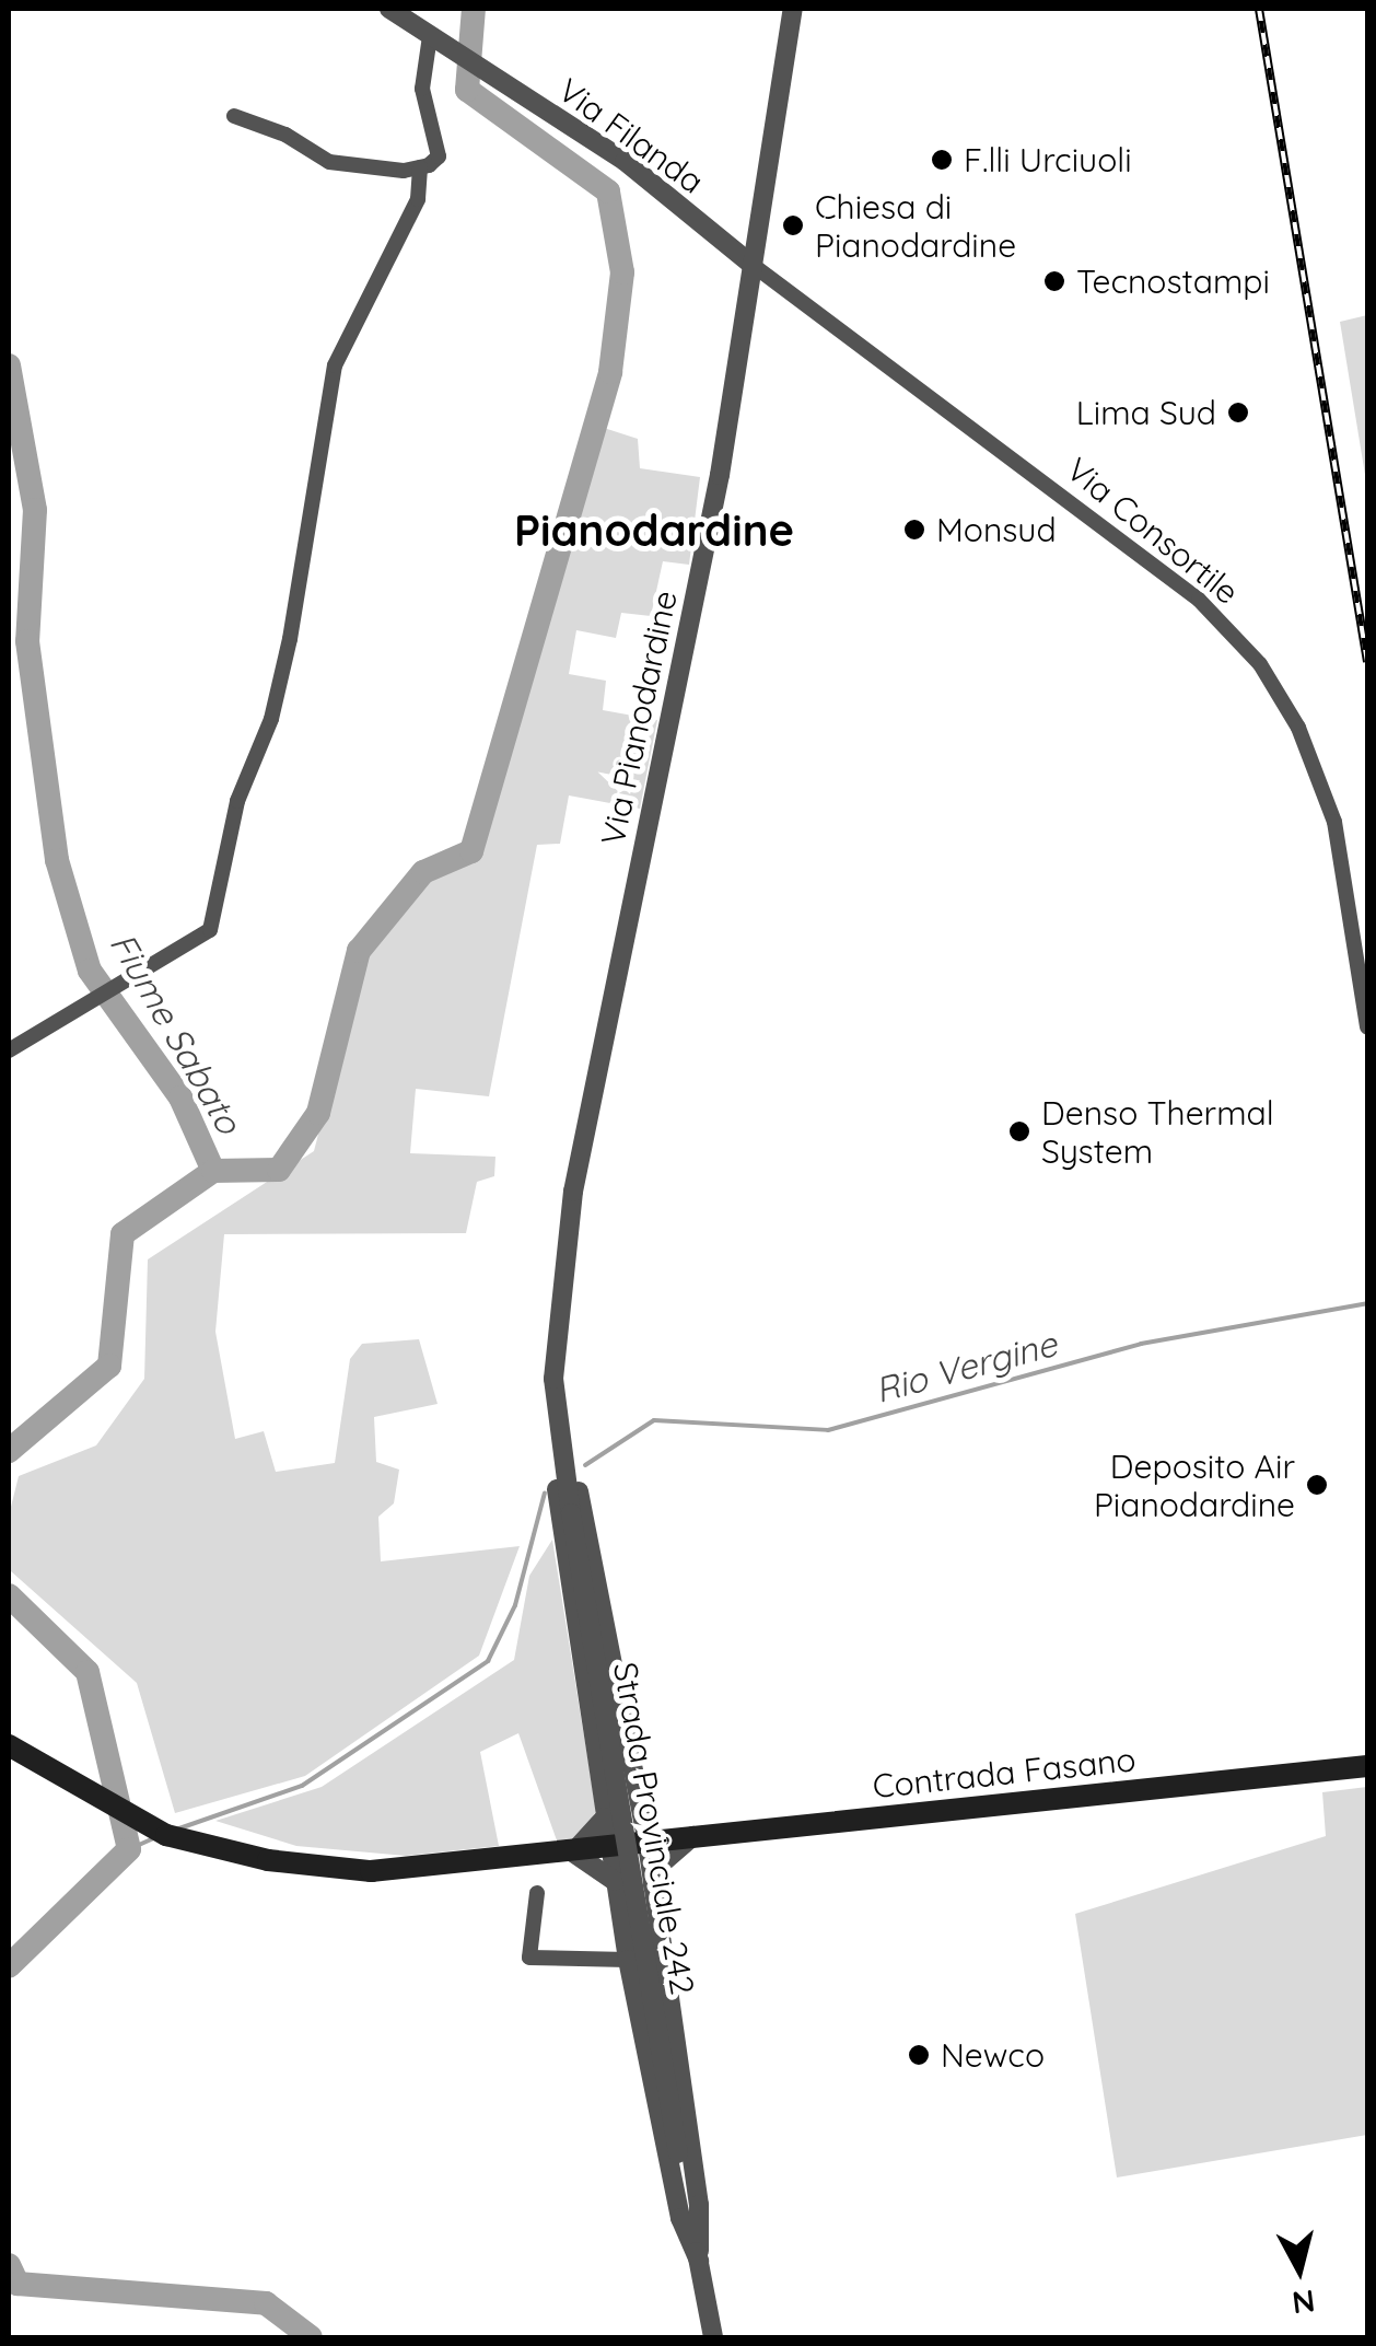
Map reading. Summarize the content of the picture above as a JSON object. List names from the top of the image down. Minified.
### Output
{"streets":{"main road":["Contrada Fasano"],"street":["Via Filanda","Via Consortile","Via Pianodardine","Strada Provinciale 242"]},"crossings":[["Via Filanda","Via Consortile"],["Via Filanda","Via Pianodardine"],["Via Consortile","Via Pianodardine"],["Via Pianodardine","Strada Provinciale 242"]],"districts":["Pianodardine"],"water":["Fiume Sabato","Rio Vergine"],"places":["F.lli Urciuoli","Chiesa di Pianodardine","Tecnostampi","Lima Sud","Monsud","Denso Thermal System","Deposito Air Pianodardine","Newco"],"north":"bottom"}
